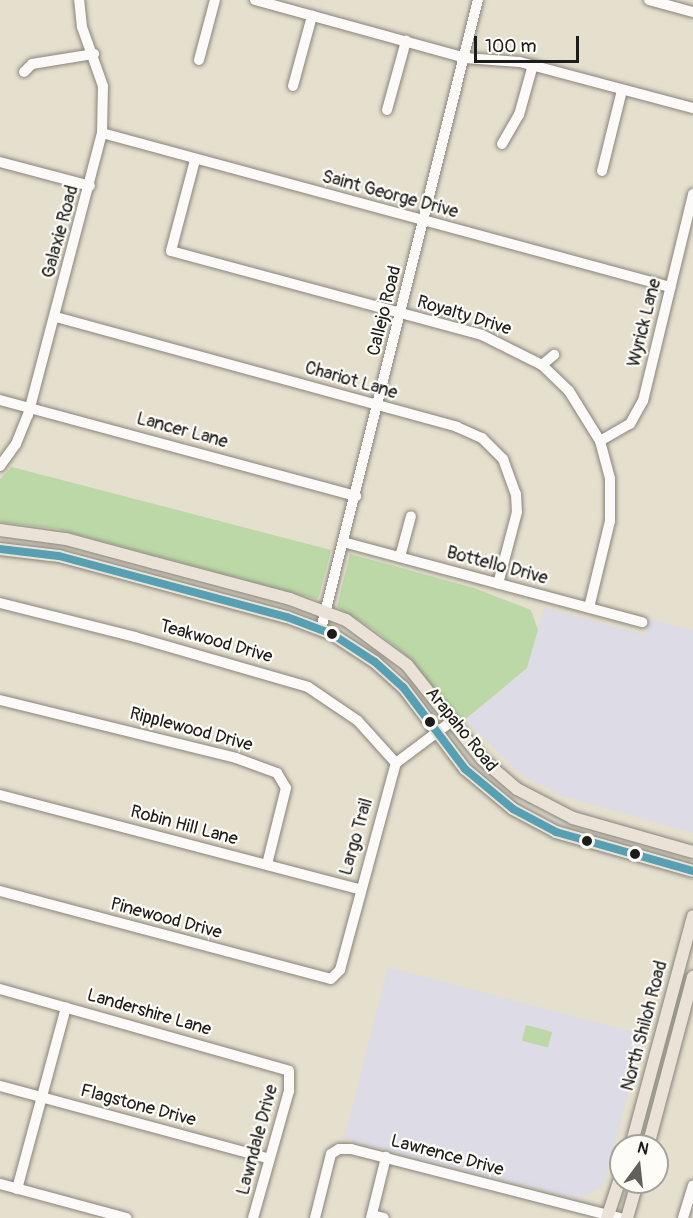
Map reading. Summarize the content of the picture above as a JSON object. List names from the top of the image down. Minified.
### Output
{"streets":{"main road":["Arapaho Road","North Shiloh Road"],"street":["Saint George Drive","Galaxie Road","Callejo Road","Royalty Drive","Wyrick Lane","Chariot Lane","Lancer Lane","Bottello Drive","Teakwood Drive","Ripplewood Drive","Robin Hill Lane","Largo Trail","Pinewood Drive","Landershire Lane","Flagstone Drive","Lawndale Drive","Lawrence Drive"]},"crossings":[["Saint George Drive","Galaxie Road"],["Saint George Drive","Callejo Road"],["Saint George Drive","Royalty Drive"],["Saint George Drive","Wyrick Lane"],["Galaxie Road","Chariot Lane"],["Galaxie Road","Lancer Lane"],["Callejo Road","Royalty Drive"],["Callejo Road","Chariot Lane"],["Callejo Road","Lancer Lane"],["Callejo Road","Bottello Drive"],["Callejo Road","Arapaho Road"],["Royalty Drive","Wyrick Lane"],["Royalty Drive","Bottello Drive"],["Chariot Lane","Bottello Drive"],["Teakwood Drive","Largo Trail"],["Ripplewood Drive","Robin Hill Lane"],["Robin Hill Lane","Largo Trail"],["Largo Trail","Pinewood Drive"],["Landershire Lane","Lawndale Drive"],["Flagstone Drive","Lawndale Drive"]],"scale_bar":"100 m","north":"top"}
